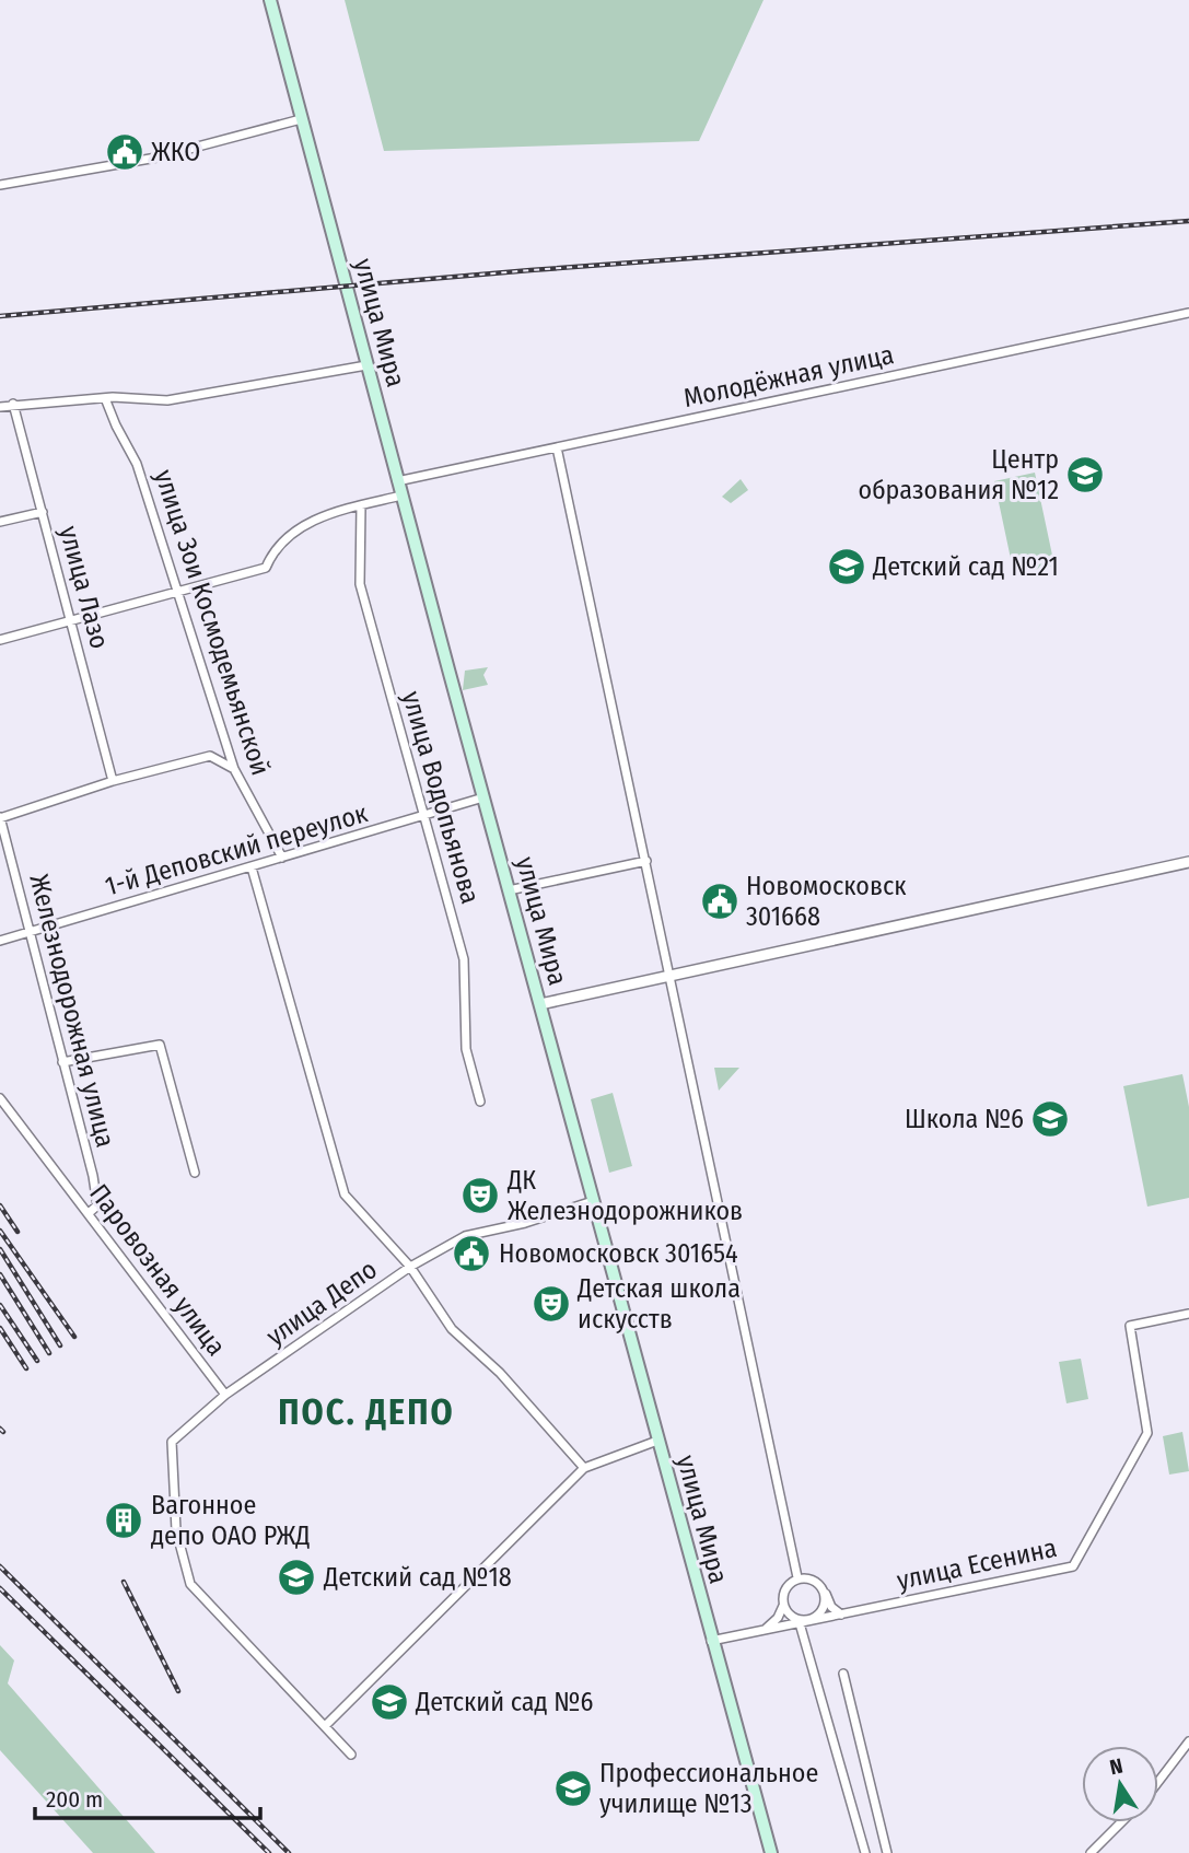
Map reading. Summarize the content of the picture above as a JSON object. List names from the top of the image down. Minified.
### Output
{"streets":{"main road":["улица Мира"],"street":["Молодёжная улица","улица Лазо","улица Зои Космодемьянской","улица Водопьянова","1-й Деповский переулок","Железнодорожная улица","Паровозная улица","улица Депо","улица Есенина"]},"crossings":[["улица Мира","Молодёжная улица"],["улица Мира","1-й Деповский переулок"],["улица Мира","улица Есенина"],["улица Зои Космодемьянской","1-й Деповский переулок"],["улица Водопьянова","1-й Деповский переулок"],["1-й Деповский переулок","Железнодорожная улица"],["Железнодорожная улица","Паровозная улица"],["Паровозная улица","улица Депо"]],"districts":["ПОС. ДЕПО"],"places":{"public building":["ЖКО","Новомосковск 301668","Новомосковск 301654"],"school or university":["Центр образования №12","Детский сад №21","Школа №6","Детский сад №18","Детский сад №6","Профессиональное училище №13"],"theatre":["ДК Железнодорожников","Детская школа искусств"],"building":["Вагонное депо ОАО РЖД"]},"scale_bar":"200 m","north":"top"}
